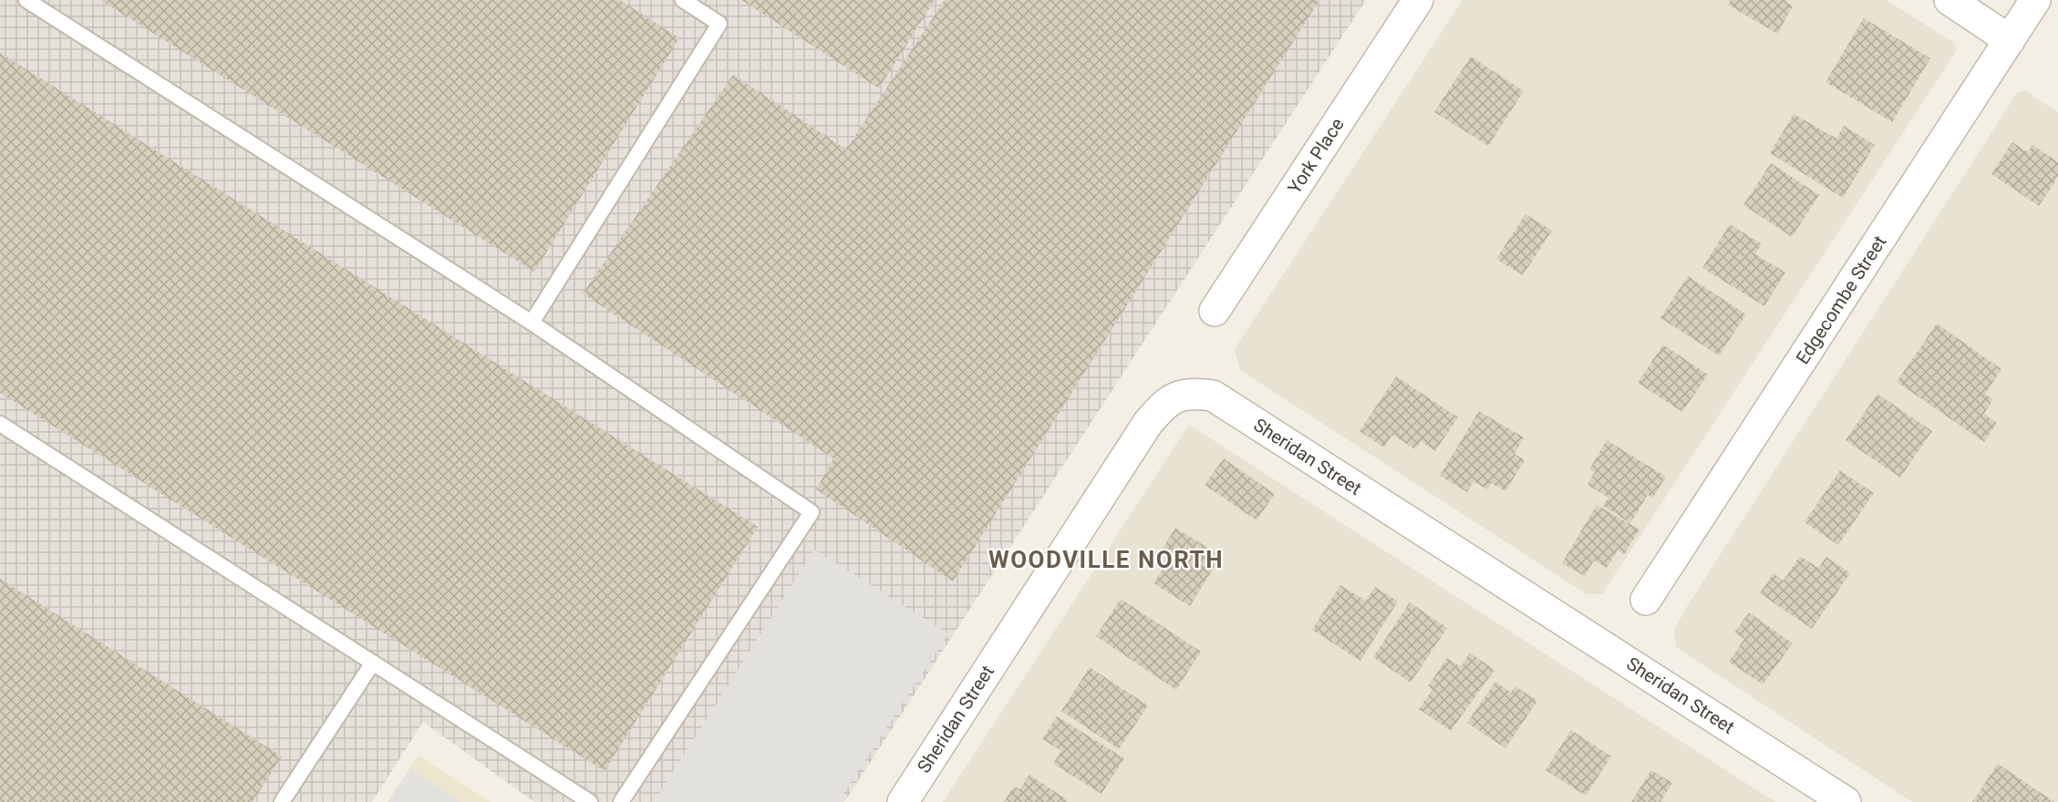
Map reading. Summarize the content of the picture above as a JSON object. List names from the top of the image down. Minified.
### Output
{"streets":{"street":["York Place","Edgecombe Street","Sheridan Street"]},"districts":["WOODVILLE NORTH"]}
